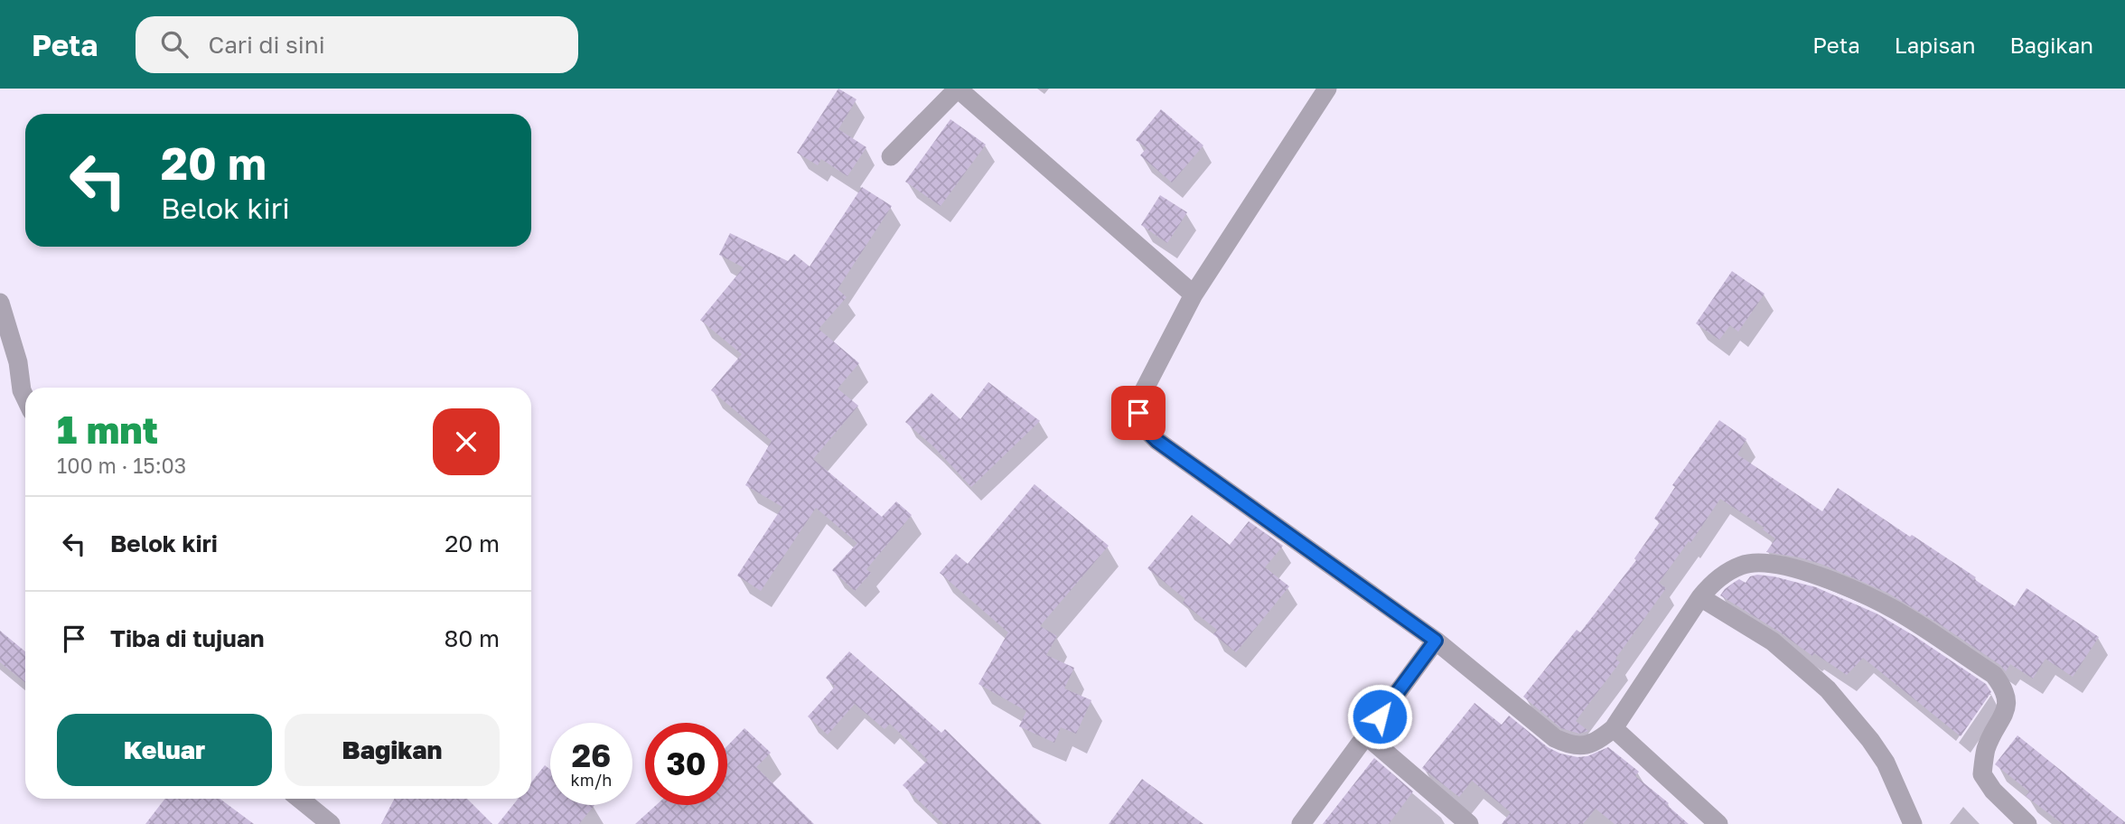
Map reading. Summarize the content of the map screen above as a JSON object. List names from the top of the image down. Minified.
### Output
{"page":{"header":"Peta","search":"Cari di sini","nav":["Peta","Lapisan","Bagikan"],"turn":["20 m","Belok kiri"],"heading":["1 mnt","100 m · 15:03"],"list":[{"name":"Belok kiri","value":"20 m"},{"name":"Tiba di tujuan","value":"80 m"}],"buttons":["Keluar","Bagikan"],"speed":"26 km/h","limit":"30"}}
